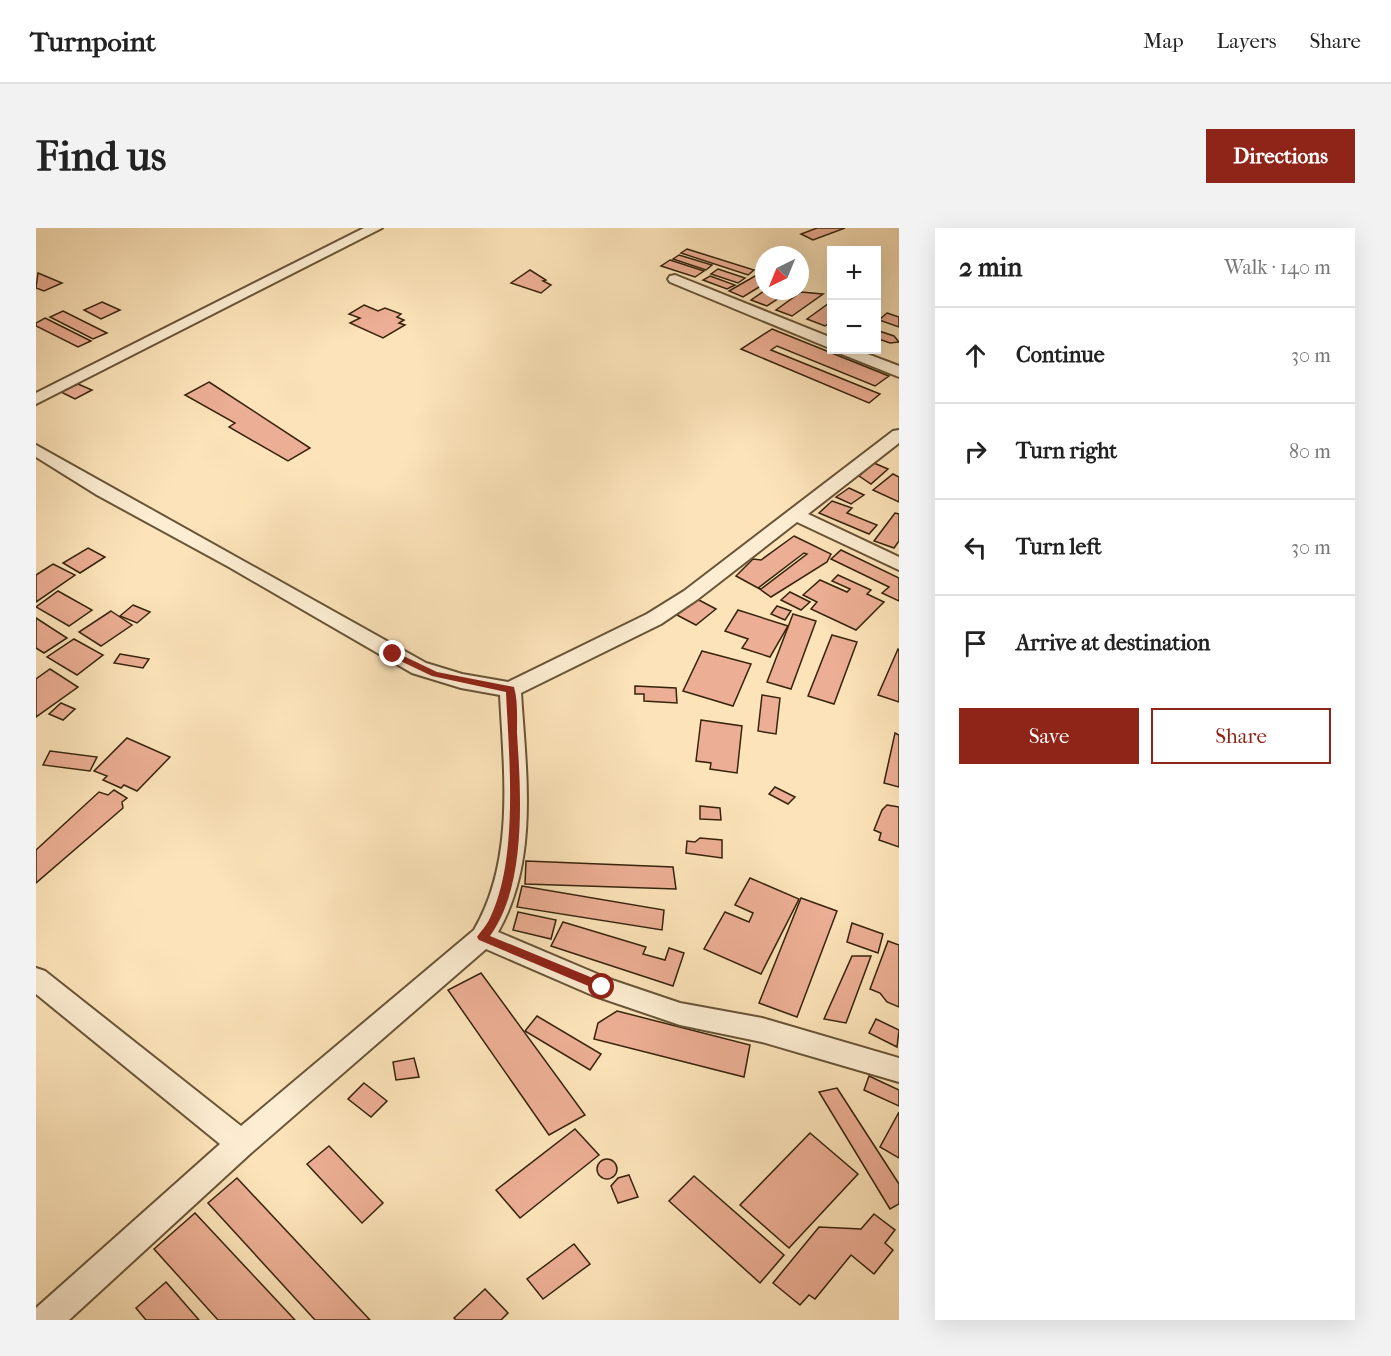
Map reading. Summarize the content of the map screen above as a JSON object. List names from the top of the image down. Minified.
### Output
{"north":"bottom left","page":{"header":"Turnpoint","nav":["Map","Layers","Share"],"buttons":["Directions",["Save","Share"]],"title":"Find us","heading":["2 min","Walk · 140 m"],"map_buttons":["+","−"],"list":[["Continue","30 m"],["Turn right","80 m"],["Turn left","30 m"],"Arrive at destination"]}}
